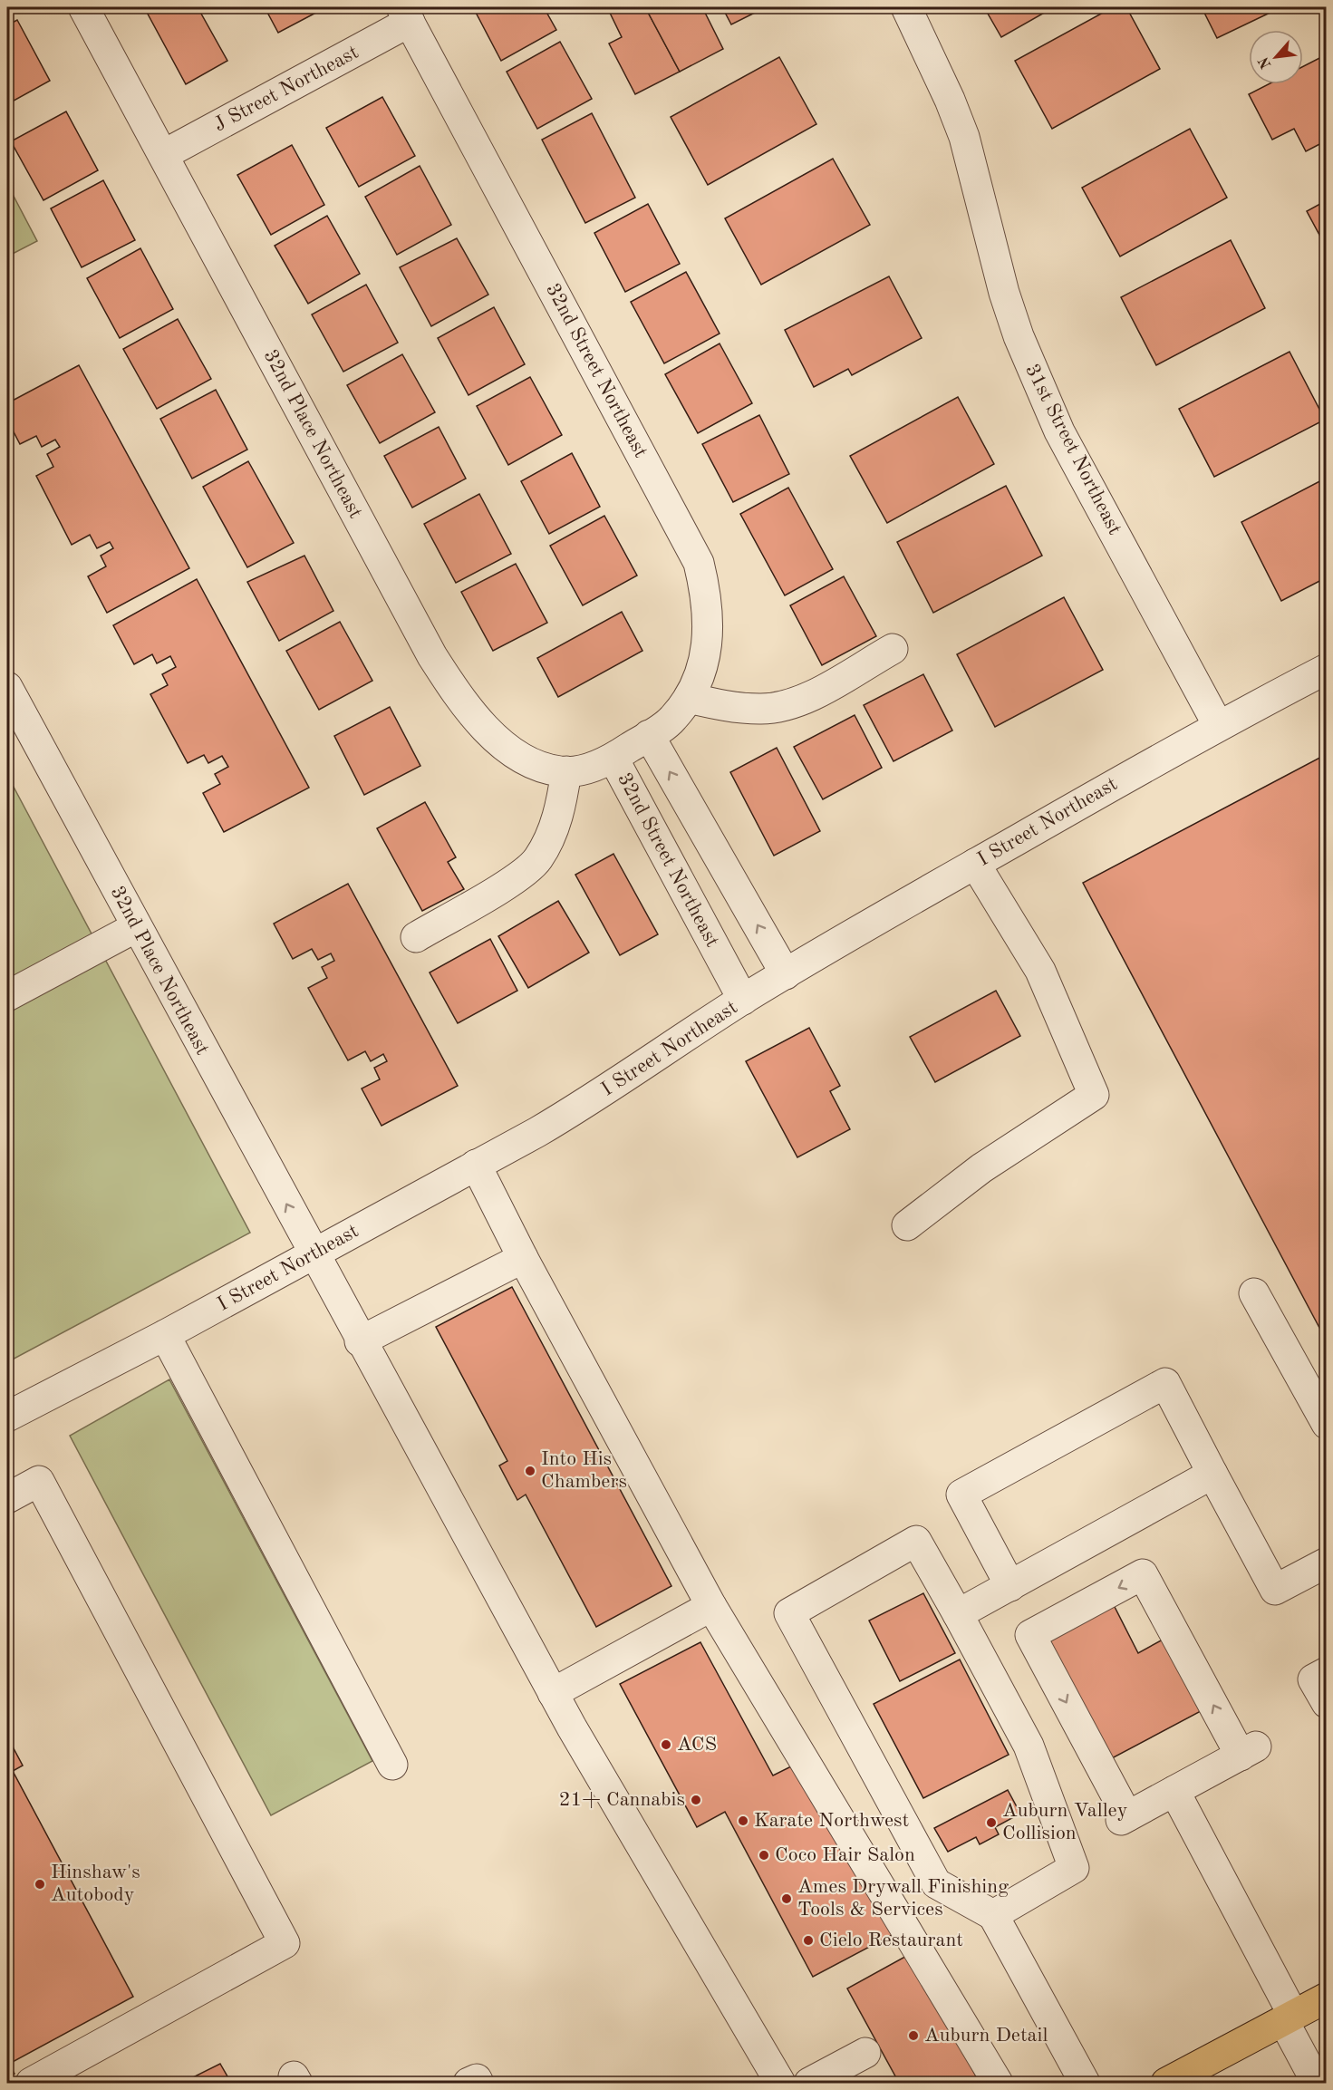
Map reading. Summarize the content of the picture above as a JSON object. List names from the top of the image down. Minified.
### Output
{"streets":{"street":["J Street Northeast","32nd Street Northeast","32nd Place Northeast","31st Street Northeast","I Street Northeast"]},"crossings":[["J Street Northeast","32nd Street Northeast"],["J Street Northeast","32nd Place Northeast"],["32nd Street Northeast","32nd Place Northeast"],["32nd Street Northeast","I Street Northeast"],["32nd Place Northeast","I Street Northeast"],["31st Street Northeast","I Street Northeast"]],"places":["Into His Chambers","ACS","21+ Cannabis","Karate Northwest","Auburn Valley Collision","Coco Hair Salon","Hinshaw's Autobody","Ames Drywall Finishing Tools & Services","Cielo Restaurant","Auburn Detail"],"north":"bottom left"}
